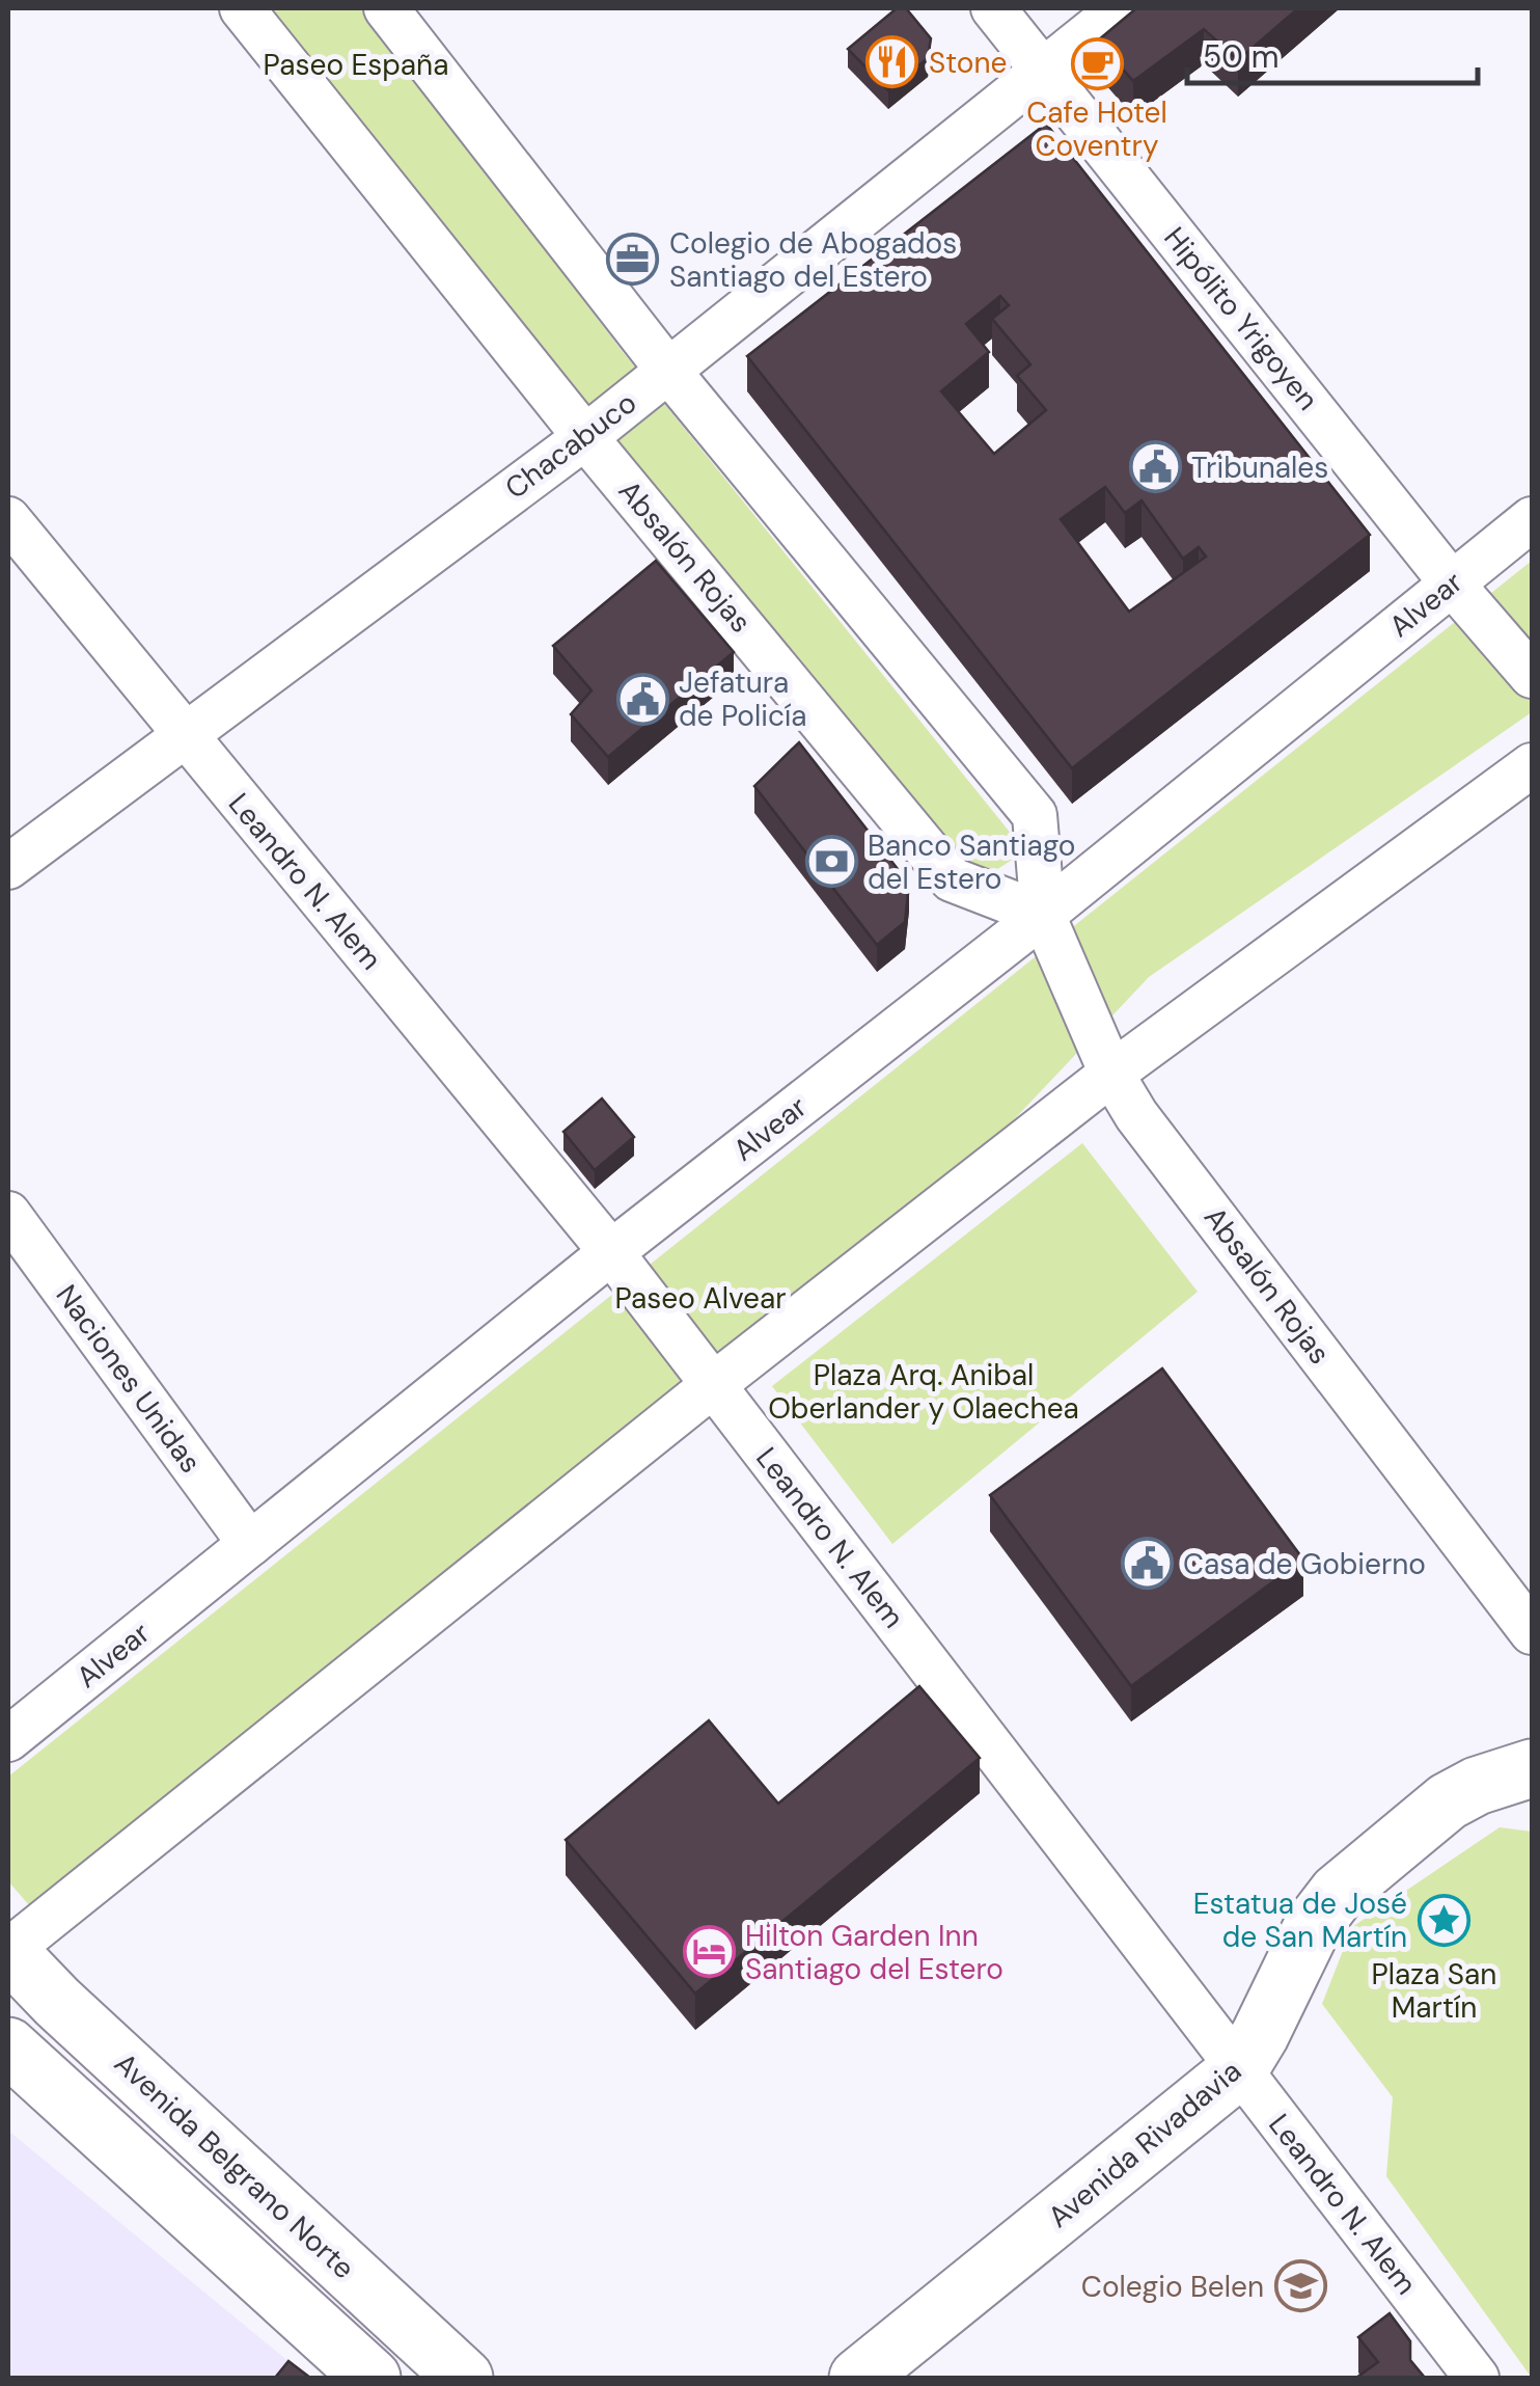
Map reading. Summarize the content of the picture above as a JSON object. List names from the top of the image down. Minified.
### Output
{"streets":{"main road":["Avenida Rivadavia","Avenida Belgrano Norte"],"street":["Hipólito Yrigoyen","Chacabuco","Absalón Rojas","Alvear","Leandro N. Alem","Naciones Unidas"]},"crossings":[["Hipólito Yrigoyen","Chacabuco"],["Hipólito Yrigoyen","Alvear"],["Chacabuco","Absalón Rojas"],["Chacabuco","Leandro N. Alem"],["Absalón Rojas","Alvear"],["Alvear","Leandro N. Alem"],["Alvear","Naciones Unidas"],["Leandro N. Alem","Avenida Rivadavia"]],"parks":["Paseo España","Paseo Alvear","Plaza Arq. Anibal Oberlander y Olaechea","Plaza San Martín"],"places":{"restaurant":["Stone"],"cafe":["Cafe Hotel Coventry"],"office":["Colegio de Abogados Santiago del Estero"],"public building":["Tribunales","Jefatura de Policía","Casa de Gobierno"],"bank":["Banco Santiago del Estero"],"place":["Estatua de José de San Martín"],"hotel":["Hilton Garden Inn Santiago del Estero"],"school or university":["Colegio Belen"]},"scale_bar":"50 m"}
